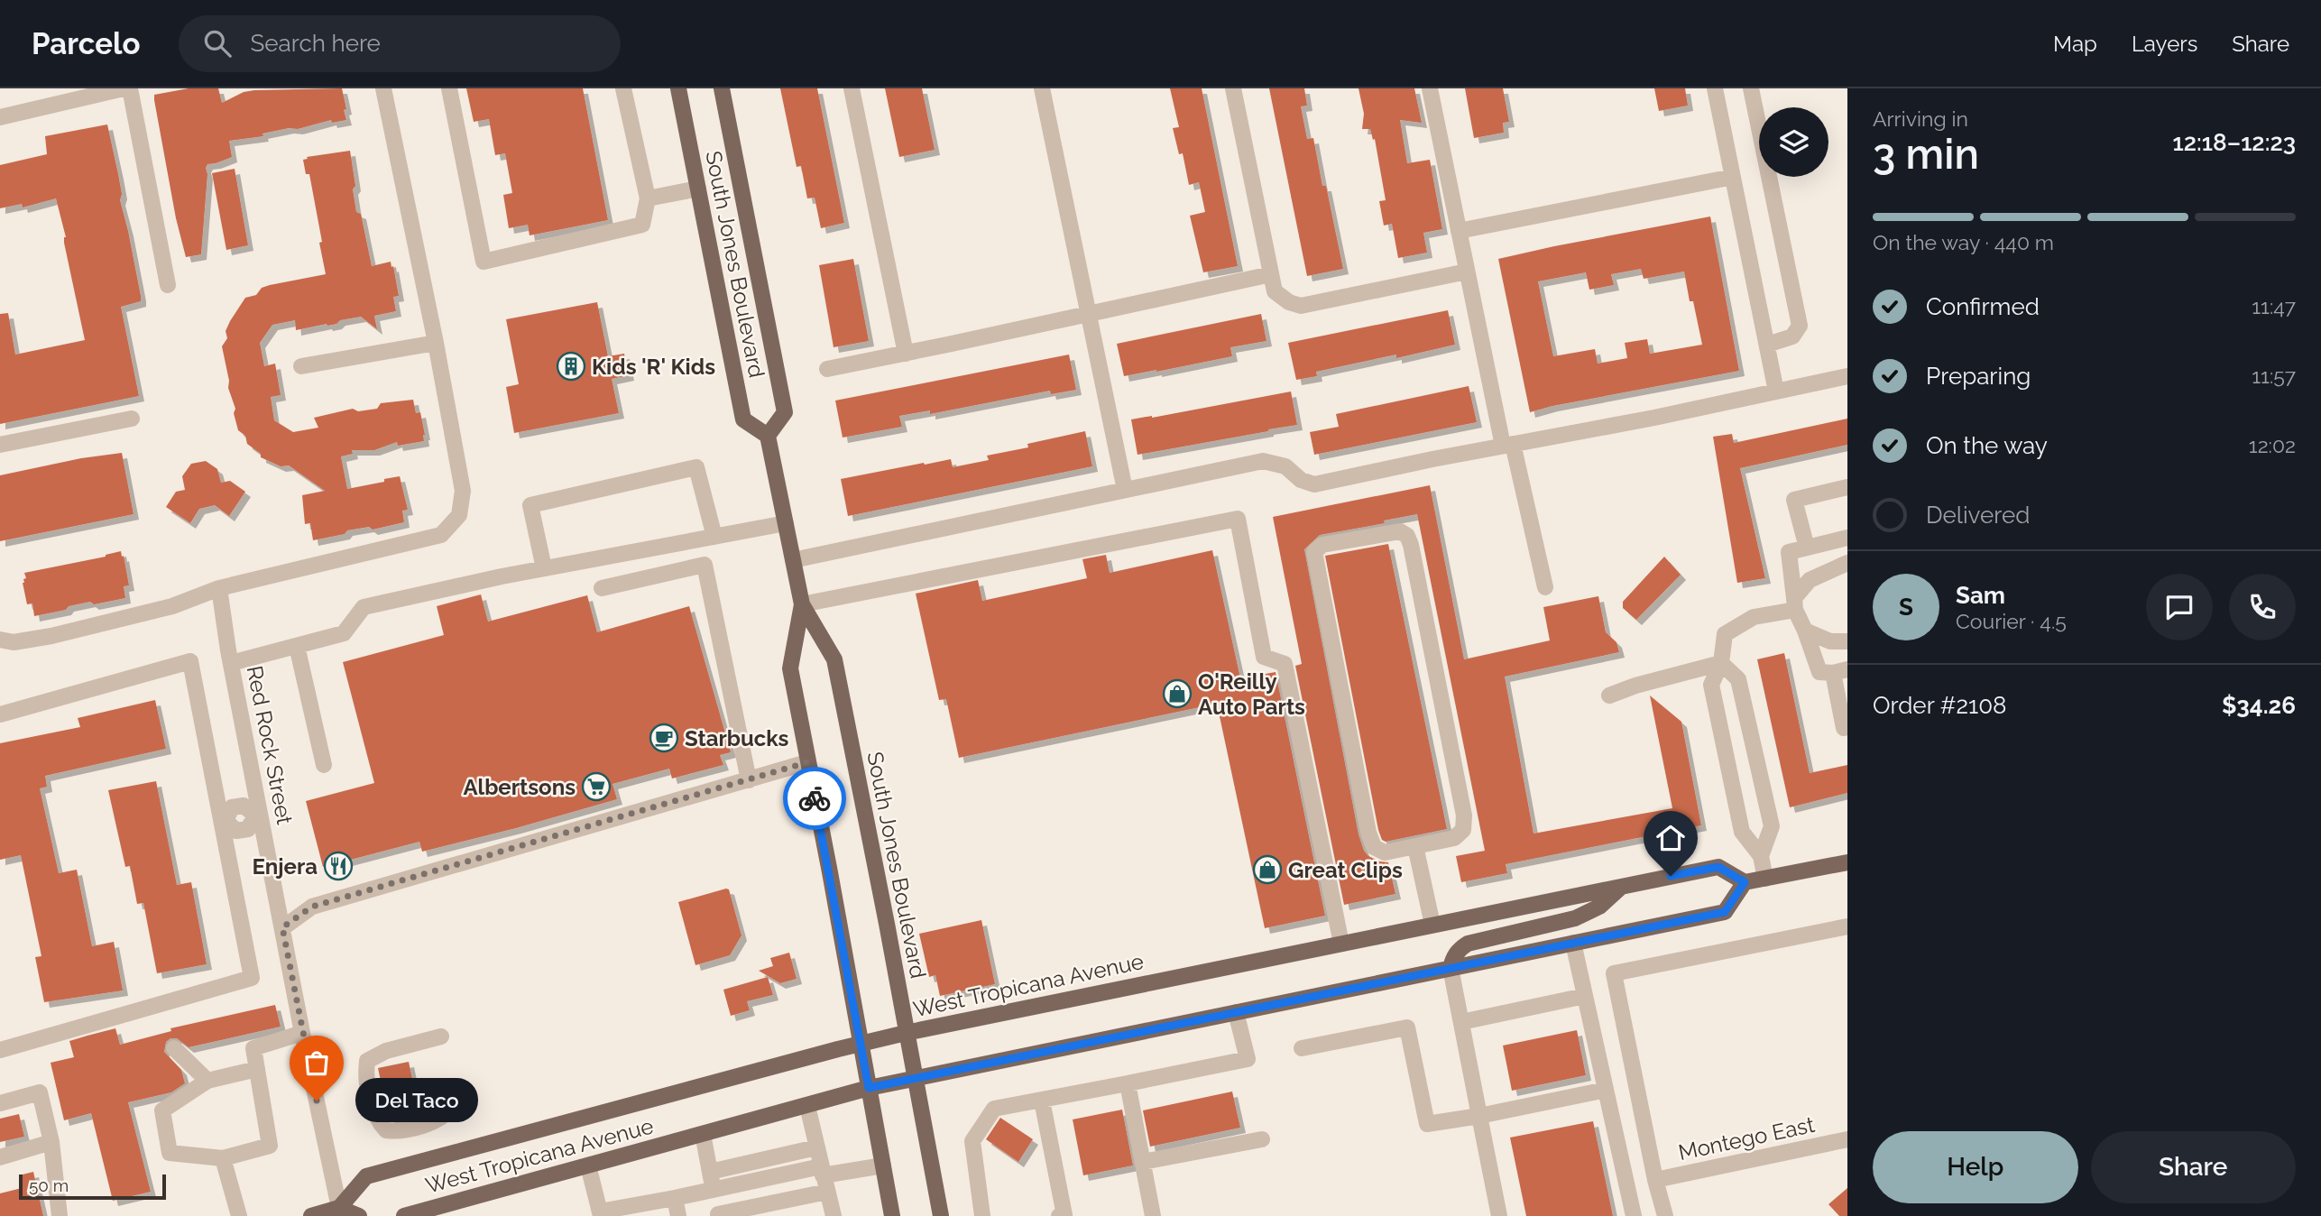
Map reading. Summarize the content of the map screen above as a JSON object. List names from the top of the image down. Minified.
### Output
{"streets":{"main road":["South Jones Boulevard","West Tropicana Avenue"],"street":["Red Rock Street","Montego East"]},"crossings":[["South Jones Boulevard","West Tropicana Avenue"],["Red Rock Street","West Tropicana Avenue"]],"places":{"building":["Kids 'R' Kids"],"shop":["O'Reilly Auto Parts","Great Clips"],"cafe":["Starbucks"],"supermarket":["Albertsons"],"restaurant":["Enjera"],"other":["Del Taco"]},"scale_bar":"50 m","page":{"header":"Parcelo","search":"Search here","nav":["Map","Layers","Share"],"heading":["3 min","Arriving in","12:18–12:23"],"panel":["Sam","Courier · 4.5","Order #2108","$34.26"],"bar":"On the way · 440 m","list":[["Confirmed","11:47"],["Preparing","11:57"],["On the way","12:02"],"Delivered"],"round":"S","bubble":"Del Taco","buttons":["Help","Share"],"scale":"50 m"}}
